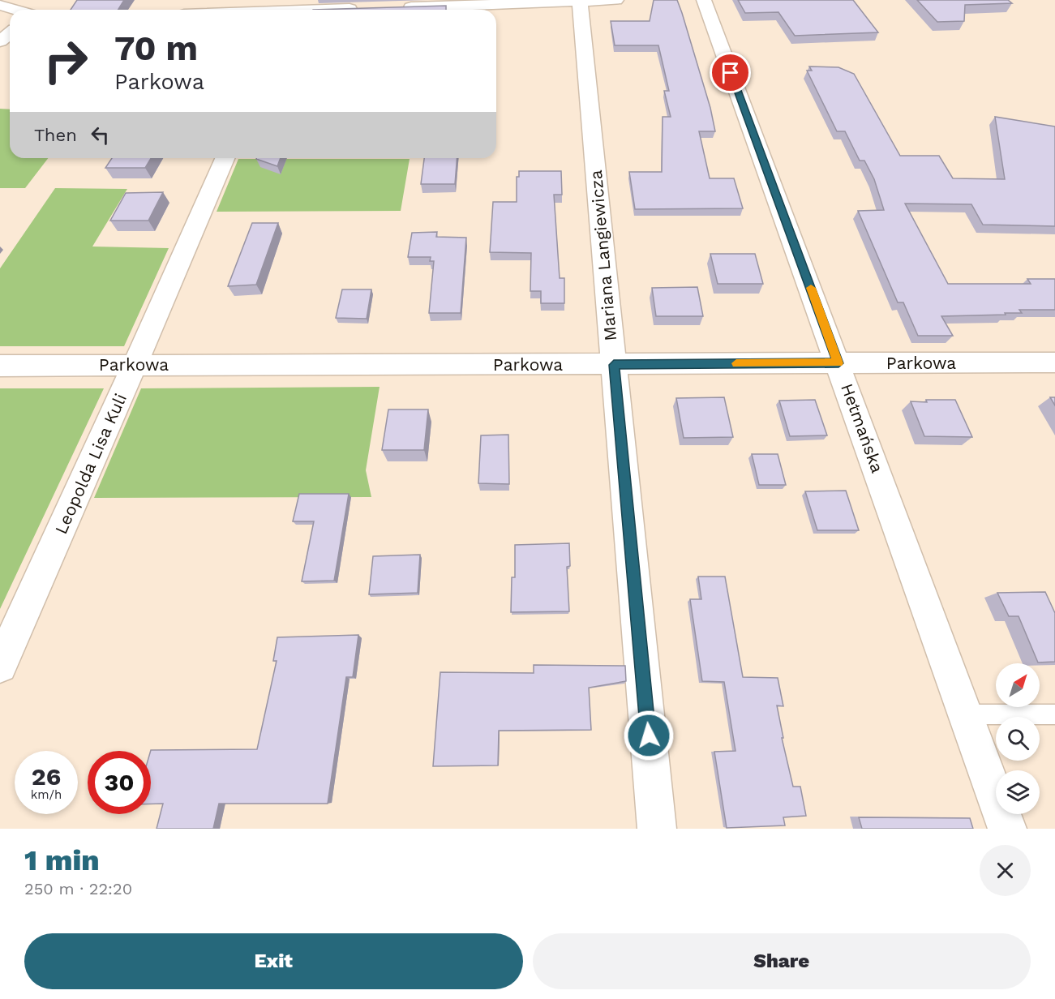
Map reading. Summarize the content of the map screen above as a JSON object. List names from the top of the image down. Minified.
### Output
{"streets":{"street":["Mariana Langiewicza","Parkowa","Hetmańska","Leopolda Lisa Kuli"]},"crossings":[["Mariana Langiewicza","Parkowa"],["Parkowa","Hetmańska"],["Parkowa","Leopolda Lisa Kuli"]],"north":"top right","page":{"turn":["70 m","Parkowa"],"then":"Then","speed":"26 km/h","limit":"30","heading":["1 min","250 m · 22:20"],"buttons":["Exit","Share"]}}
